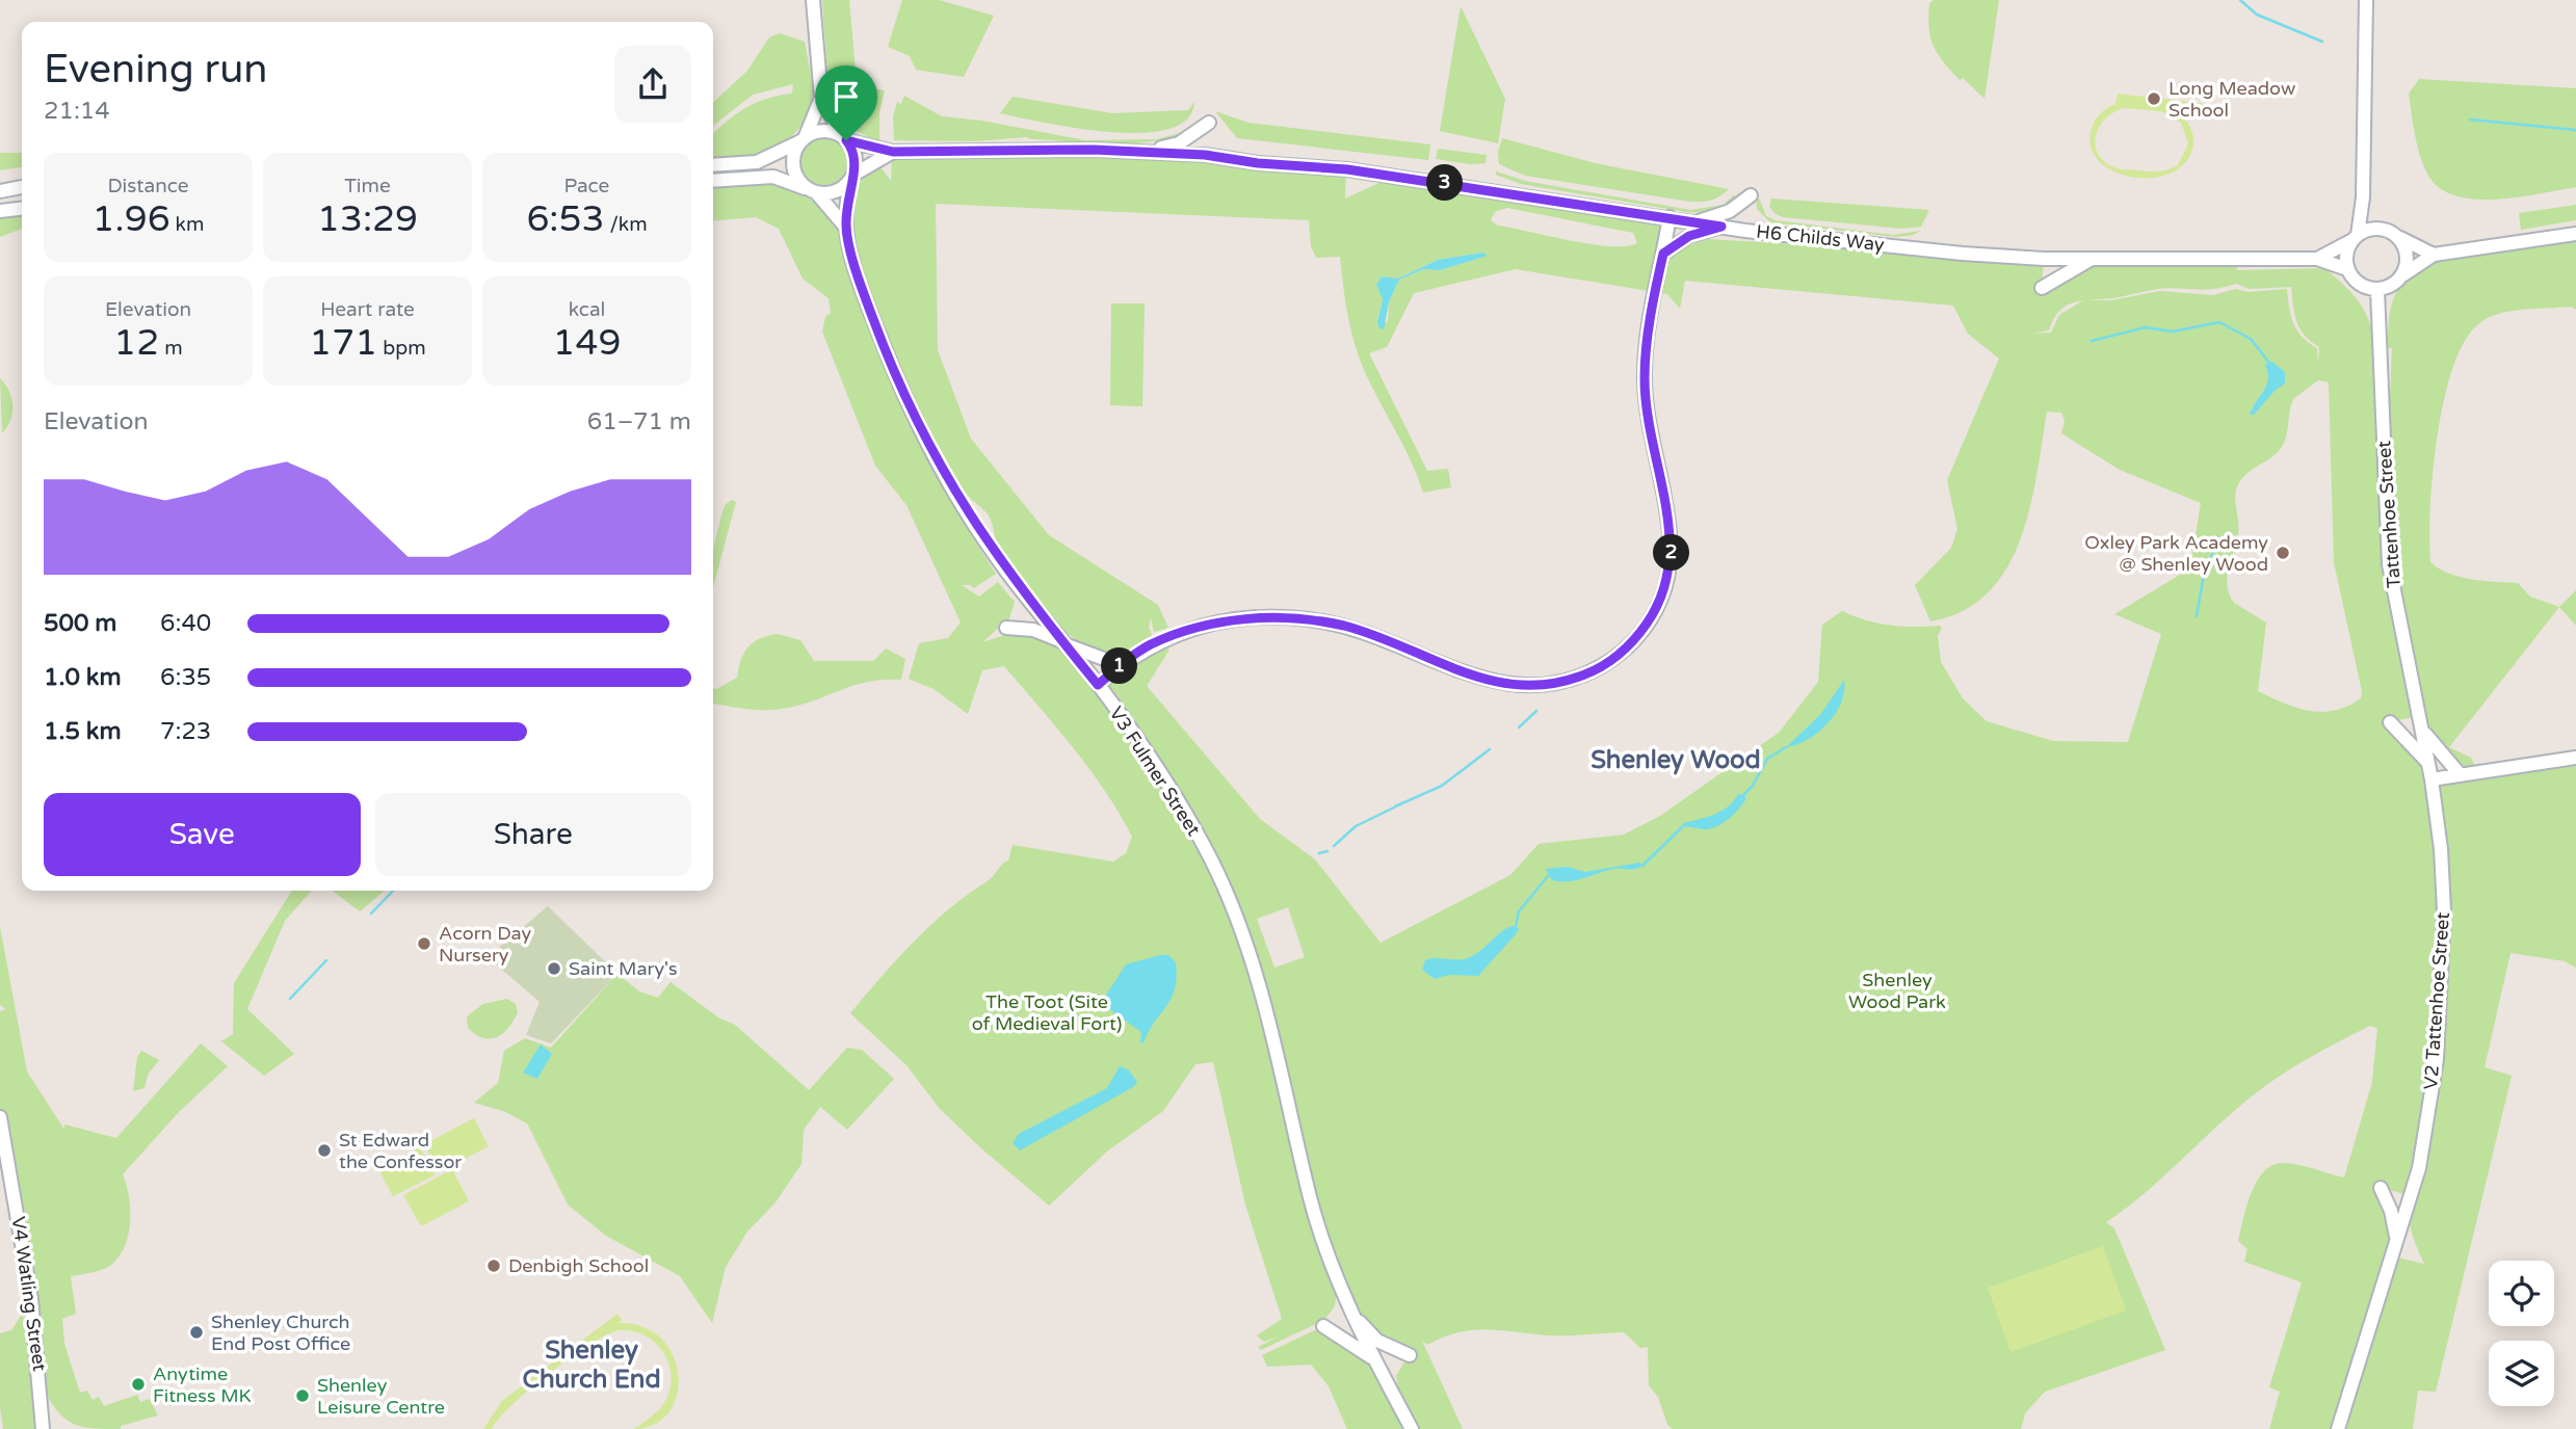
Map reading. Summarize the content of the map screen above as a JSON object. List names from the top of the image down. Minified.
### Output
{"streets":{"street":["H6 Childs Way","Tattenhoe Street","V3 Fulmer Street","V2 Tattenhoe Street","V4 Watling Street"]},"crossings":[["H6 Childs Way","Tattenhoe Street"],["H6 Childs Way","V3 Fulmer Street"],["Tattenhoe Street","V2 Tattenhoe Street"]],"districts":["Shenley Wood","Shenley Church End"],"parks":["Shenley Wood Park","The Toot (Site of Medieval Fort)"],"places":["Long Meadow School","Oxley Park Academy @ Shenley Wood","Acorn Day Nursery","Saint Mary's","St Edward the Confessor","Denbigh School","Shenley Church End Post Office","Anytime Fitness MK","Shenley Leisure Centre"],"page":{"heading":["Evening run","21:14"],"stats":[["Distance","1.96 km"],["Time","13:29"],["Pace","6:53 /km"],["Elevation","12 m"],["Heart rate","171 bpm"],["kcal","149"]],"pins":["3","2","1"],"chart":["Elevation","61–71 m"],"list":[{"name":"500 m","note":"6:40"},{"name":"1.0 km","note":"6:35"},{"name":"1.5 km","note":"7:23"}],"buttons":["Save","Share"]}}
